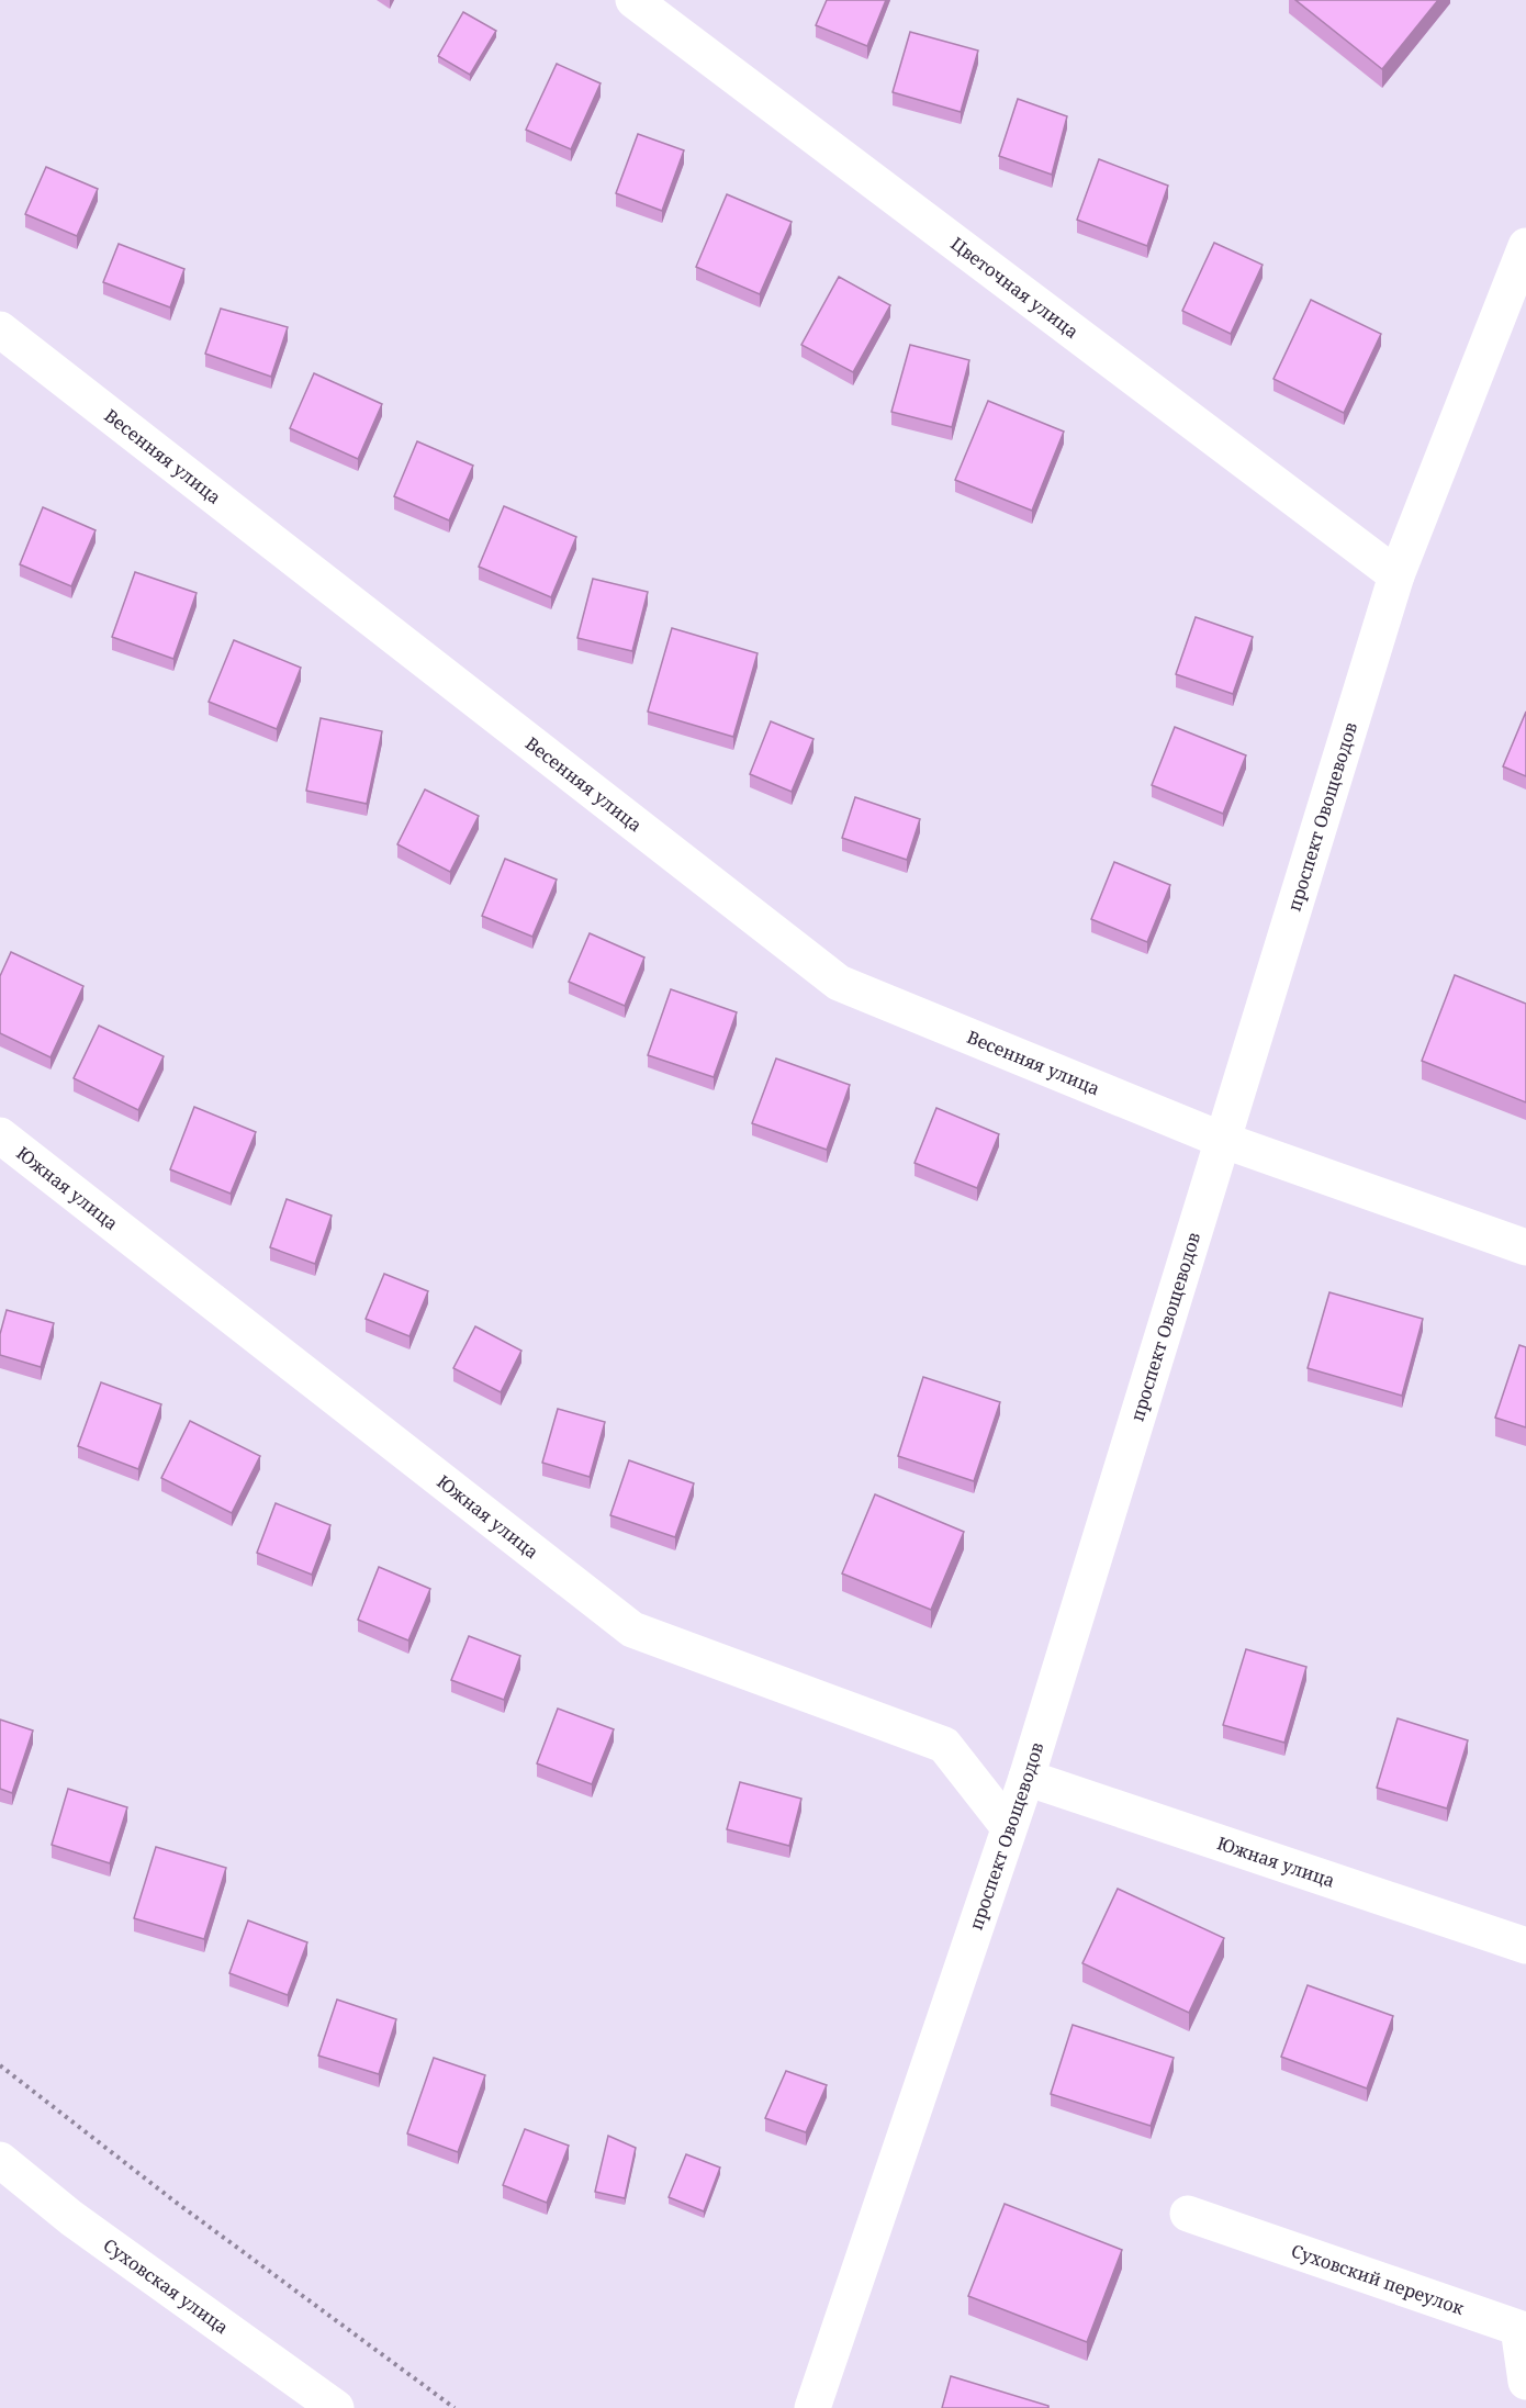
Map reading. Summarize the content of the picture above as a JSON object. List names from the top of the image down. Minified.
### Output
{"streets":{"street":["Цветочная улица","Весенняя улица","проспект Овощеводов","Южная улица","Суховский переулок","Суховская улица"]},"crossings":[["Цветочная улица","проспект Овощеводов"],["Весенняя улица","проспект Овощеводов"],["проспект Овощеводов","Южная улица"]]}
